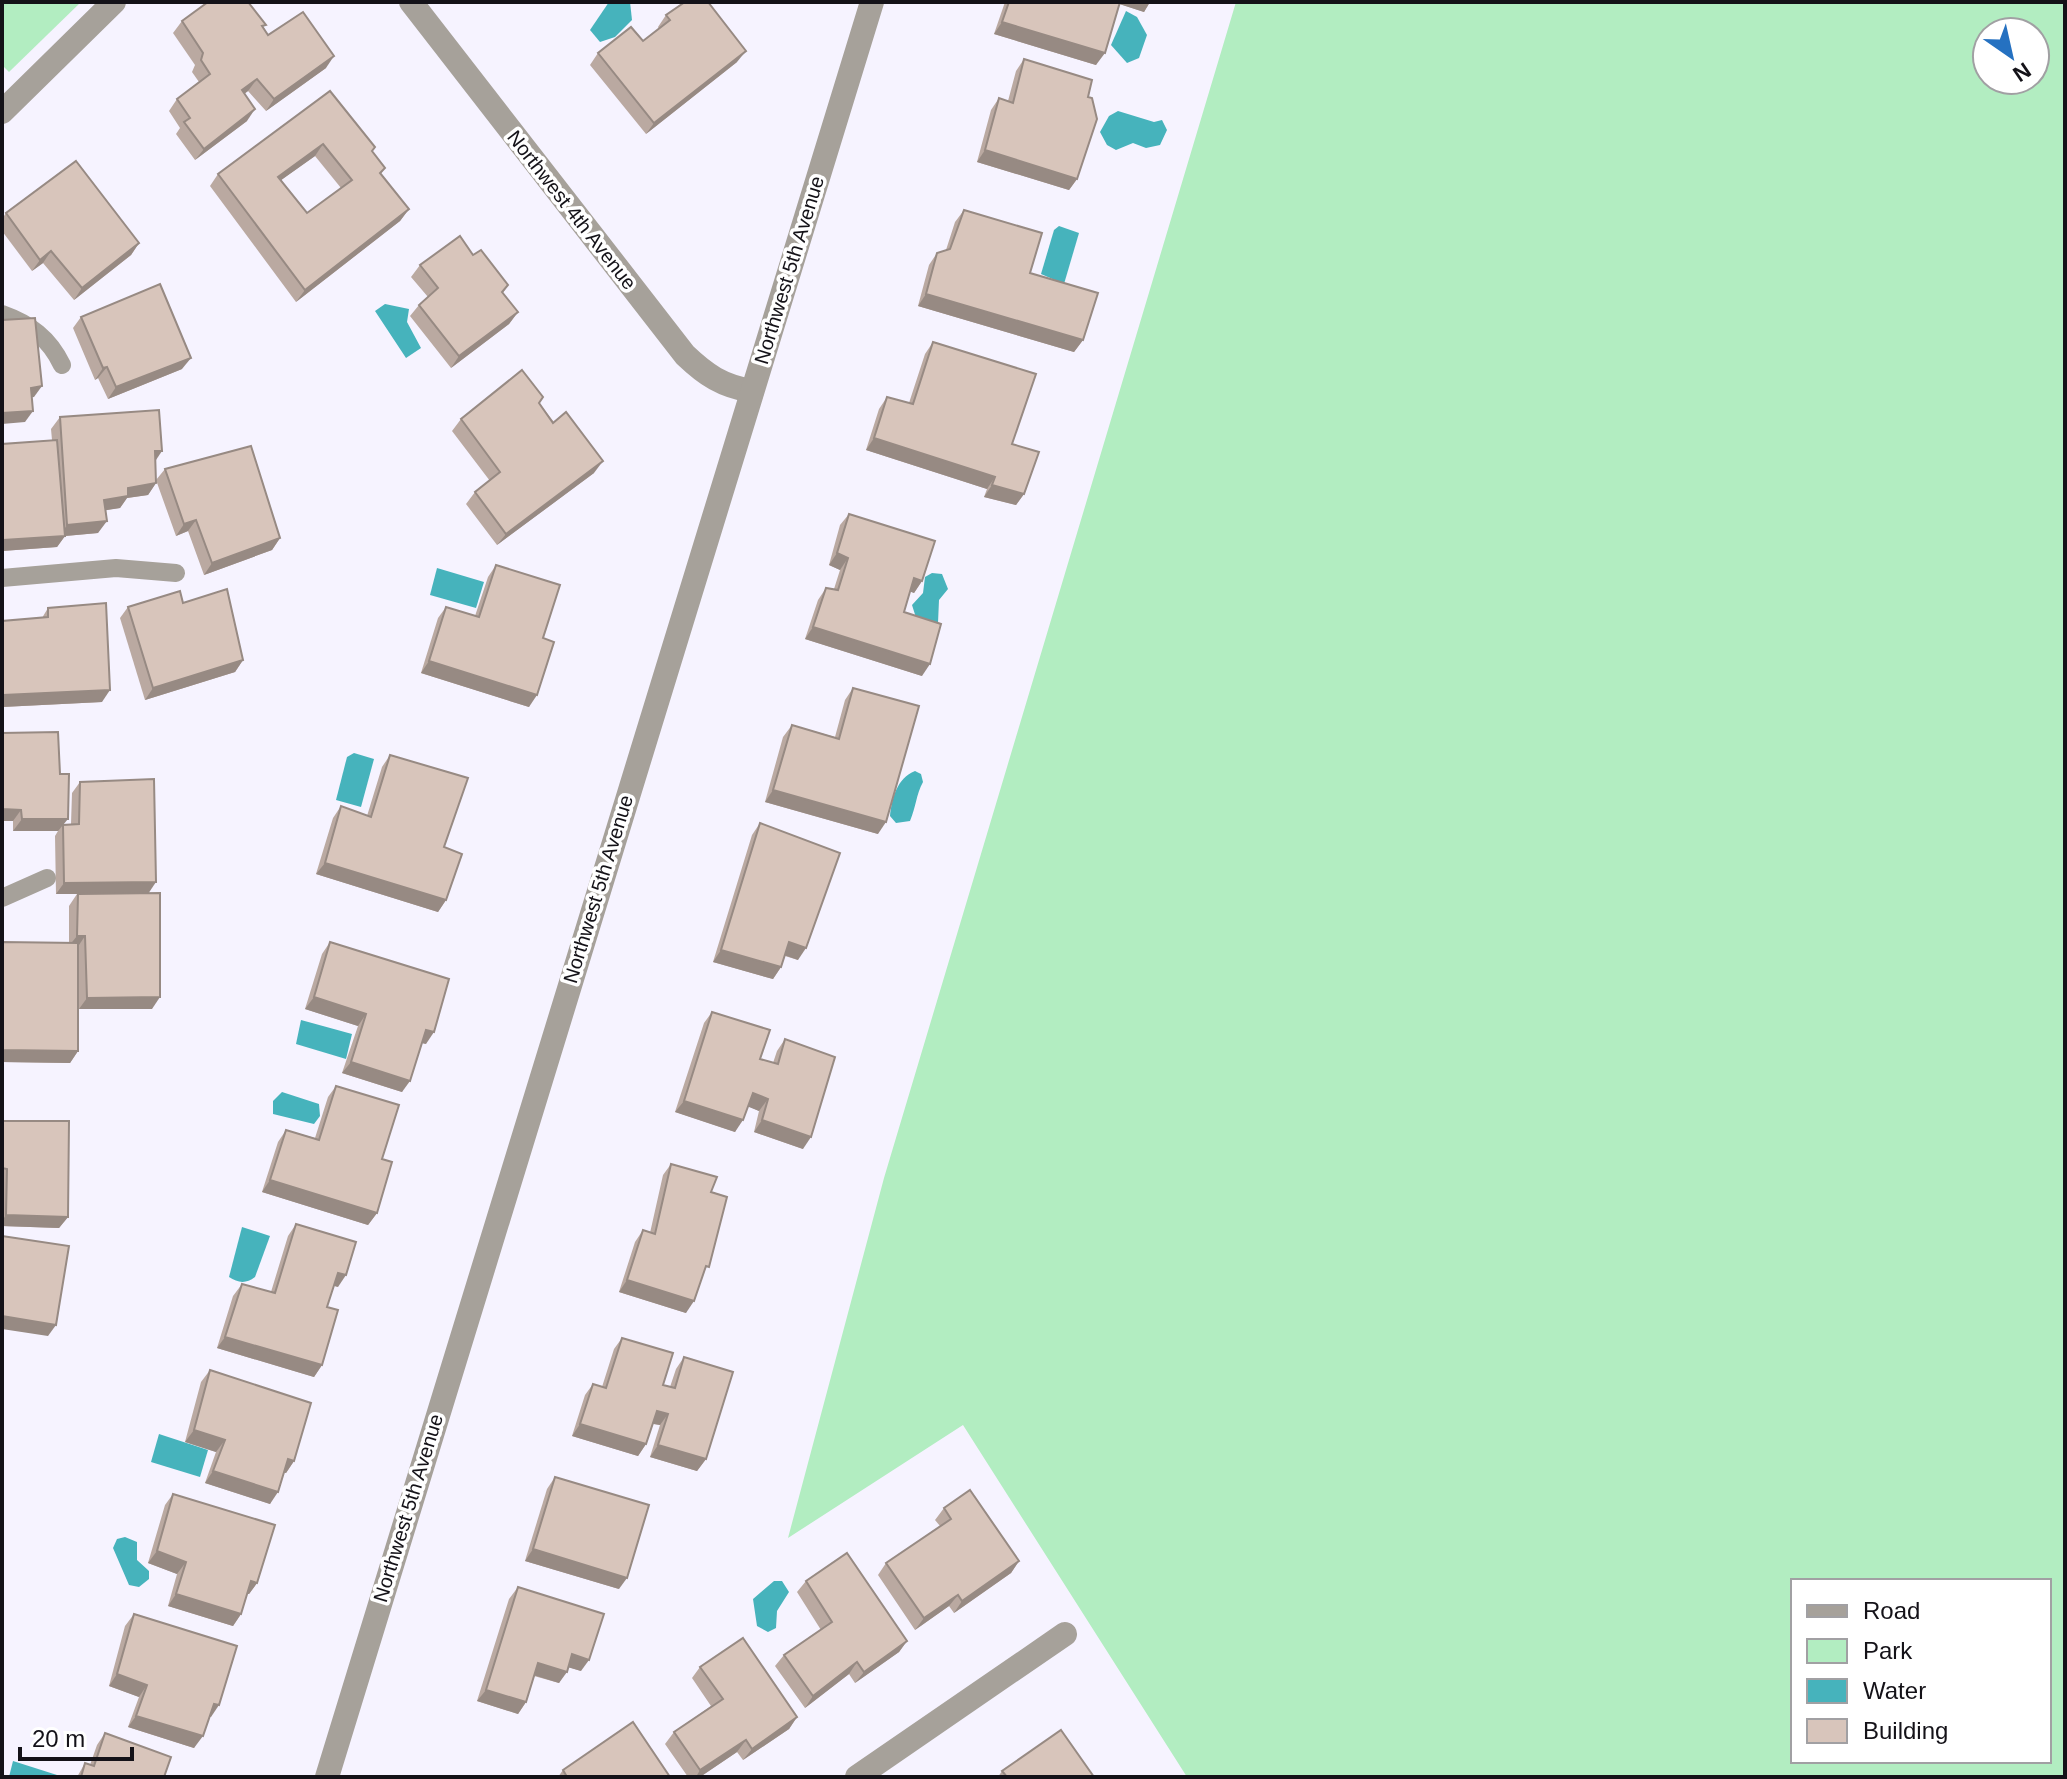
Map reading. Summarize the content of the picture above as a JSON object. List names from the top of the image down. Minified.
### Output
{"streets":{"street":["Northwest 4th Avenue","Northwest 5th Avenue"]},"crossings":[["Northwest 4th Avenue","Northwest 5th Avenue"]],"legend":["Road","Park","Water","Building"],"scale_bar":"20 m","north":"bottom right"}
